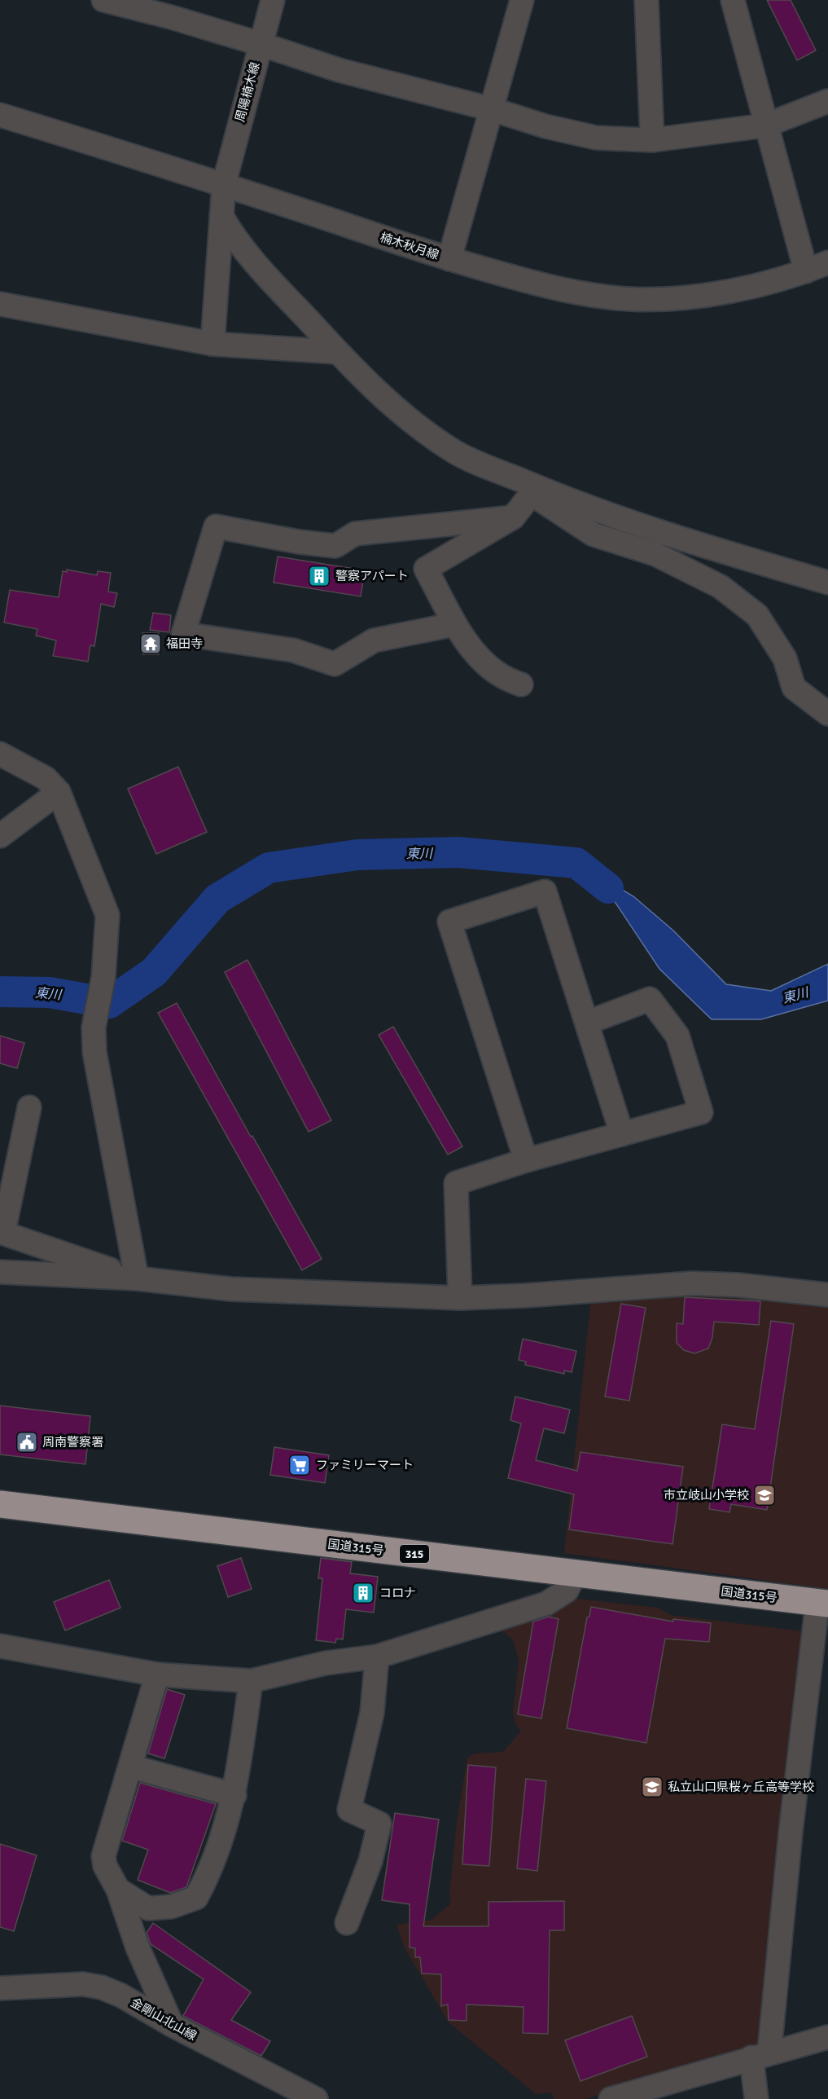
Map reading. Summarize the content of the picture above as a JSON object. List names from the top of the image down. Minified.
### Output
{"streets":{"highway":["国道315号","315"],"street":["周陽楠木線","楠木秋月線","金剛山北山線"]},"crossings":[["周陽楠木線","楠木秋月線"]],"water":["東川"],"places":{"building":["警察アパート","コロナ"],"temple":["福田寺"],"public building":["周南警察署"],"supermarket":["ファミリーマート"],"school or university":["市立岐山小学校","私立山口県桜ヶ丘高等学校"]}}
